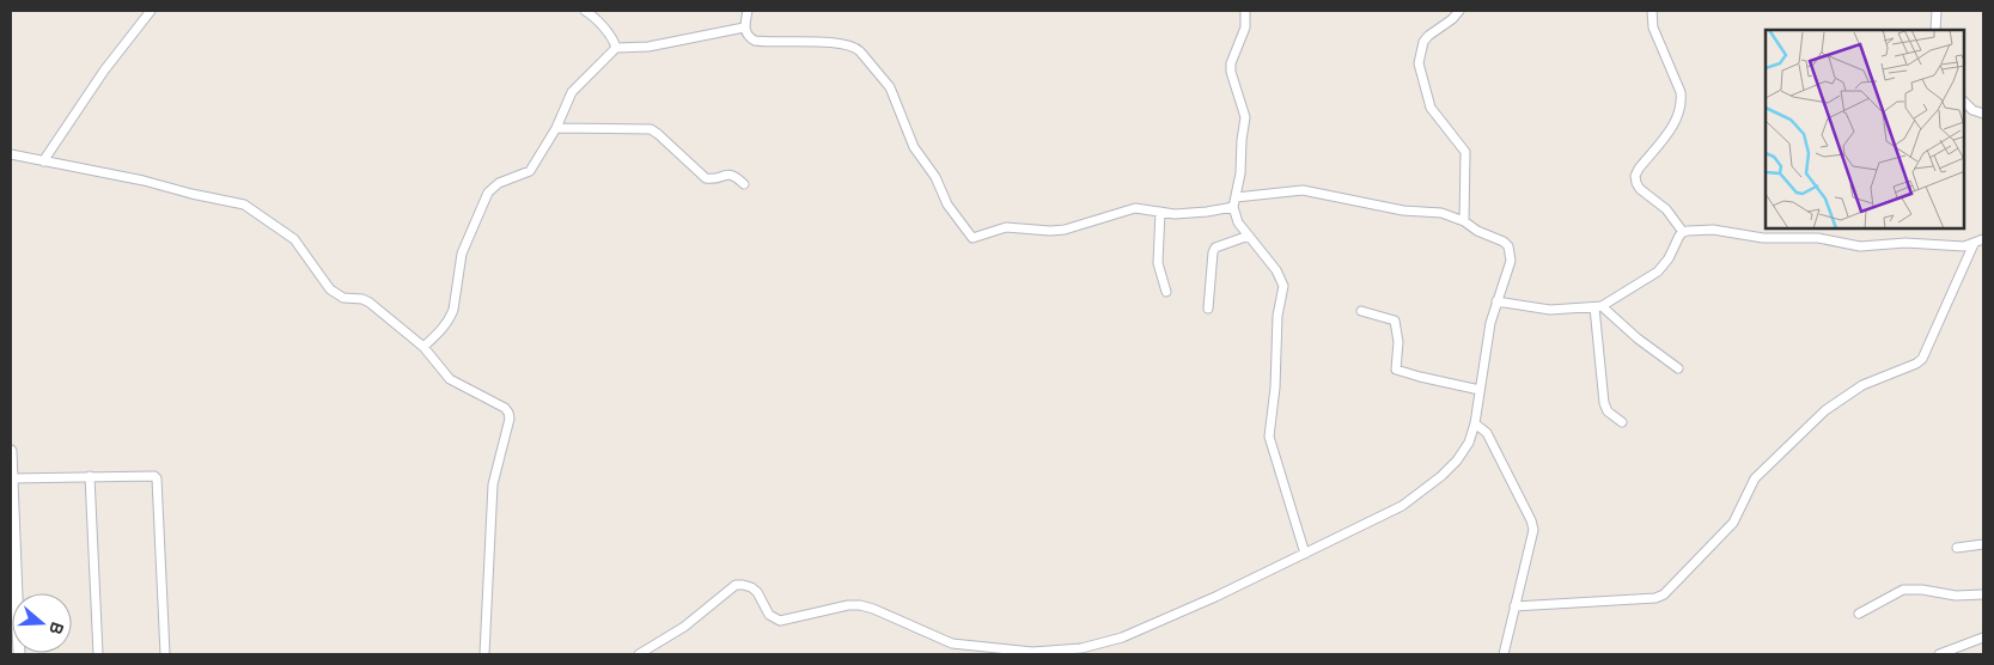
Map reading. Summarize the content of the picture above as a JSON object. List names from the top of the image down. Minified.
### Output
{"north":"right"}
